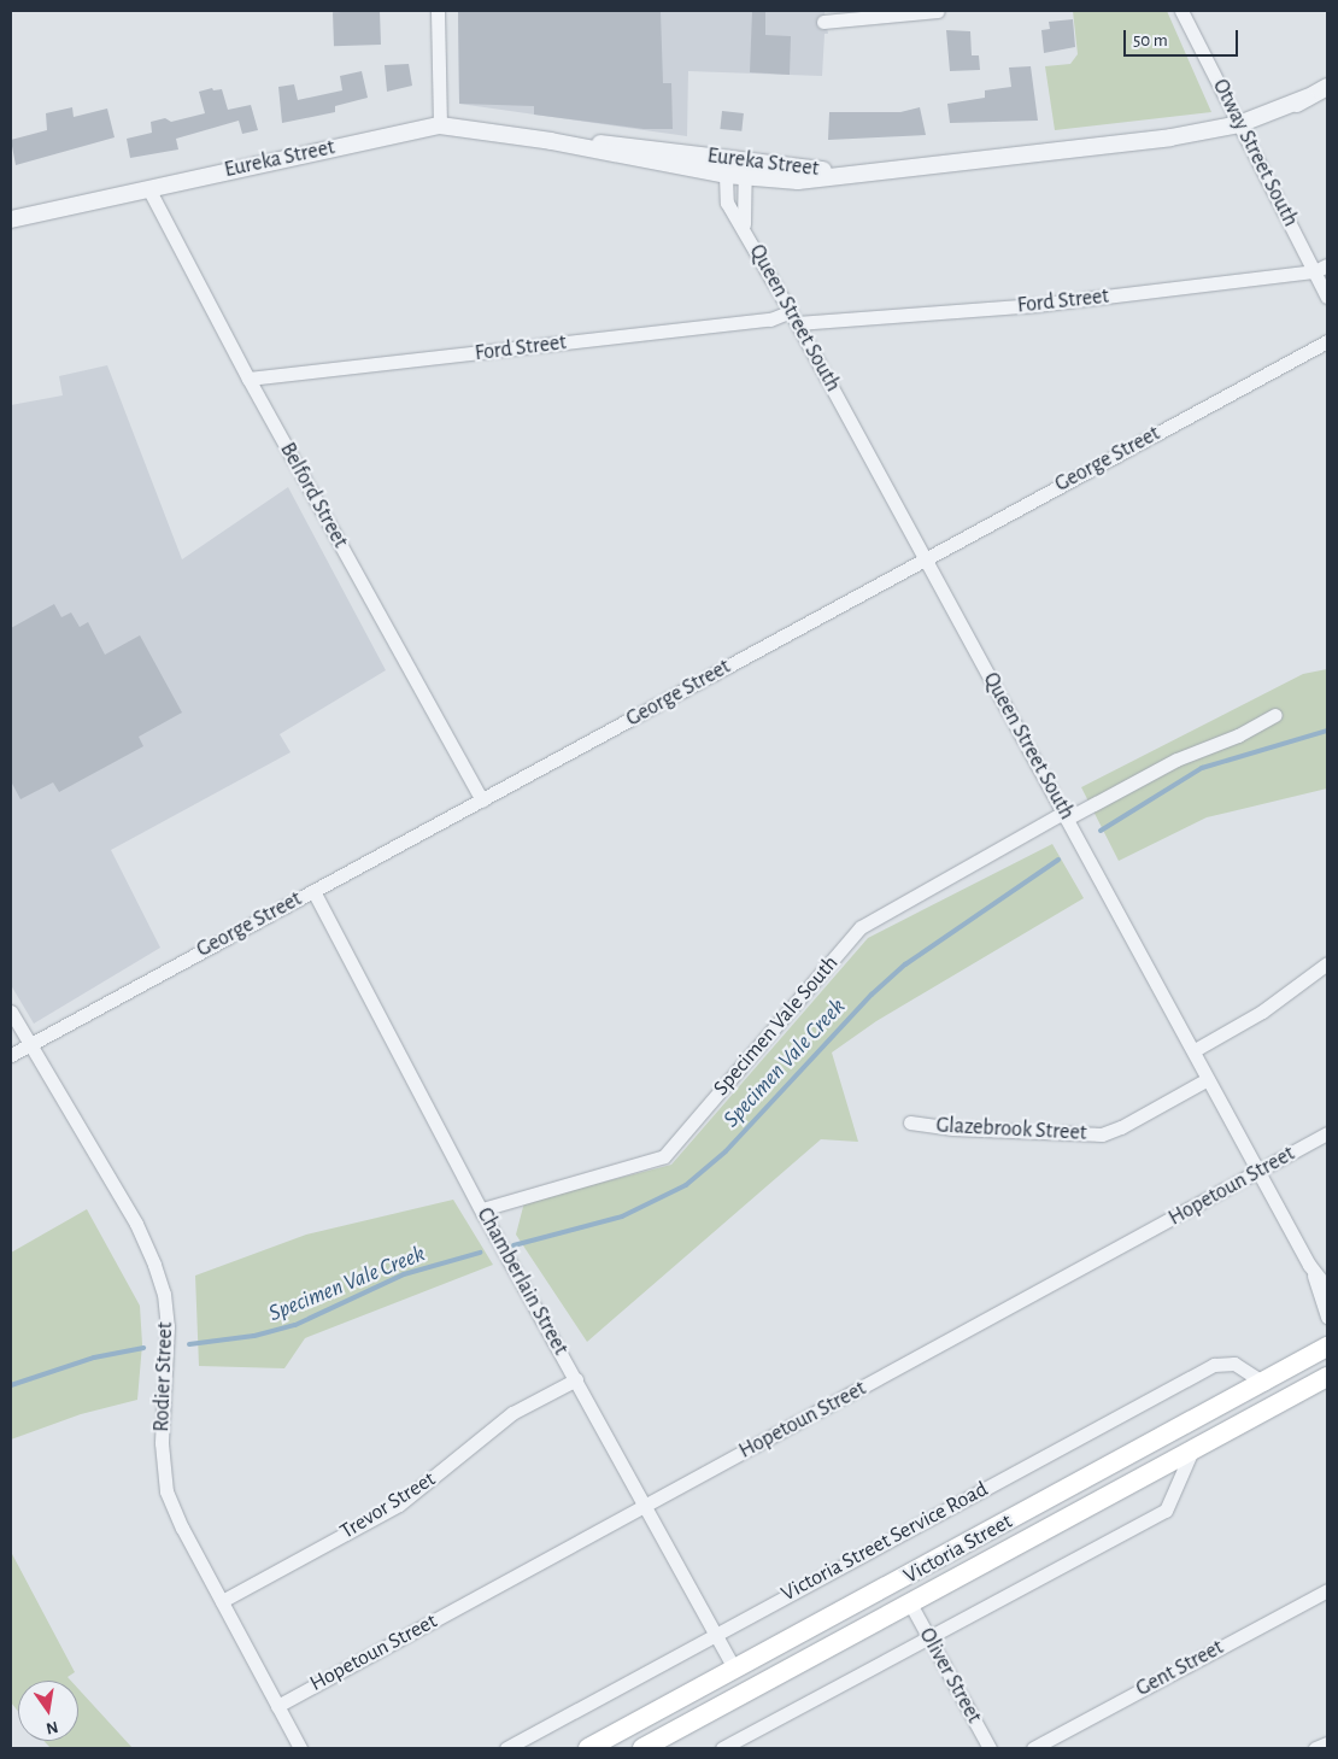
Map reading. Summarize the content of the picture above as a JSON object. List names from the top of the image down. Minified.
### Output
{"streets":{"main road":["Victoria Street"],"street":["Otway Street South","Eureka Street","Ford Street","Queen Street South","George Street","Belford Street","Specimen Vale South","Glazebrook Street","Hopetoun Street","Chamberlain Street","Rodier Street","Trevor Street","Victoria Street Service Road","Gent Street","Oliver Street"]},"crossings":[["Otway Street South","Eureka Street"],["Otway Street South","Ford Street"],["Eureka Street","Queen Street South"],["Eureka Street","Belford Street"],["Ford Street","Queen Street South"],["Ford Street","Belford Street"],["Queen Street South","George Street"],["Queen Street South","Specimen Vale South"],["Queen Street South","Glazebrook Street"],["Queen Street South","Hopetoun Street"],["George Street","Belford Street"],["George Street","Chamberlain Street"],["George Street","Rodier Street"],["Specimen Vale South","Chamberlain Street"],["Hopetoun Street","Chamberlain Street"],["Hopetoun Street","Rodier Street"],["Chamberlain Street","Trevor Street"],["Chamberlain Street","Victoria Street Service Road"],["Chamberlain Street","Victoria Street"],["Rodier Street","Trevor Street"],["Victoria Street Service Road","Victoria Street"],["Victoria Street","Oliver Street"]],"water":["Specimen Vale Creek"],"scale_bar":"50 m","north":"bottom"}
